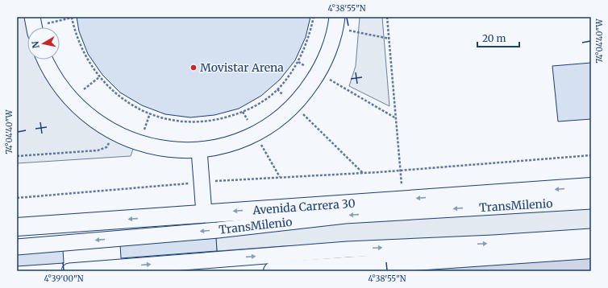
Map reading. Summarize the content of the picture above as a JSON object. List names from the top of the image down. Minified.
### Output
{"streets":{"highway":["Avenida Carrera 30"],"street":["TransMilenio"]},"places":["Movistar Arena"],"scale_bar":"20 m","north":"left","coordinates":["4°38'55\"N","74°04'40\"W","4°39'00\"N"]}
